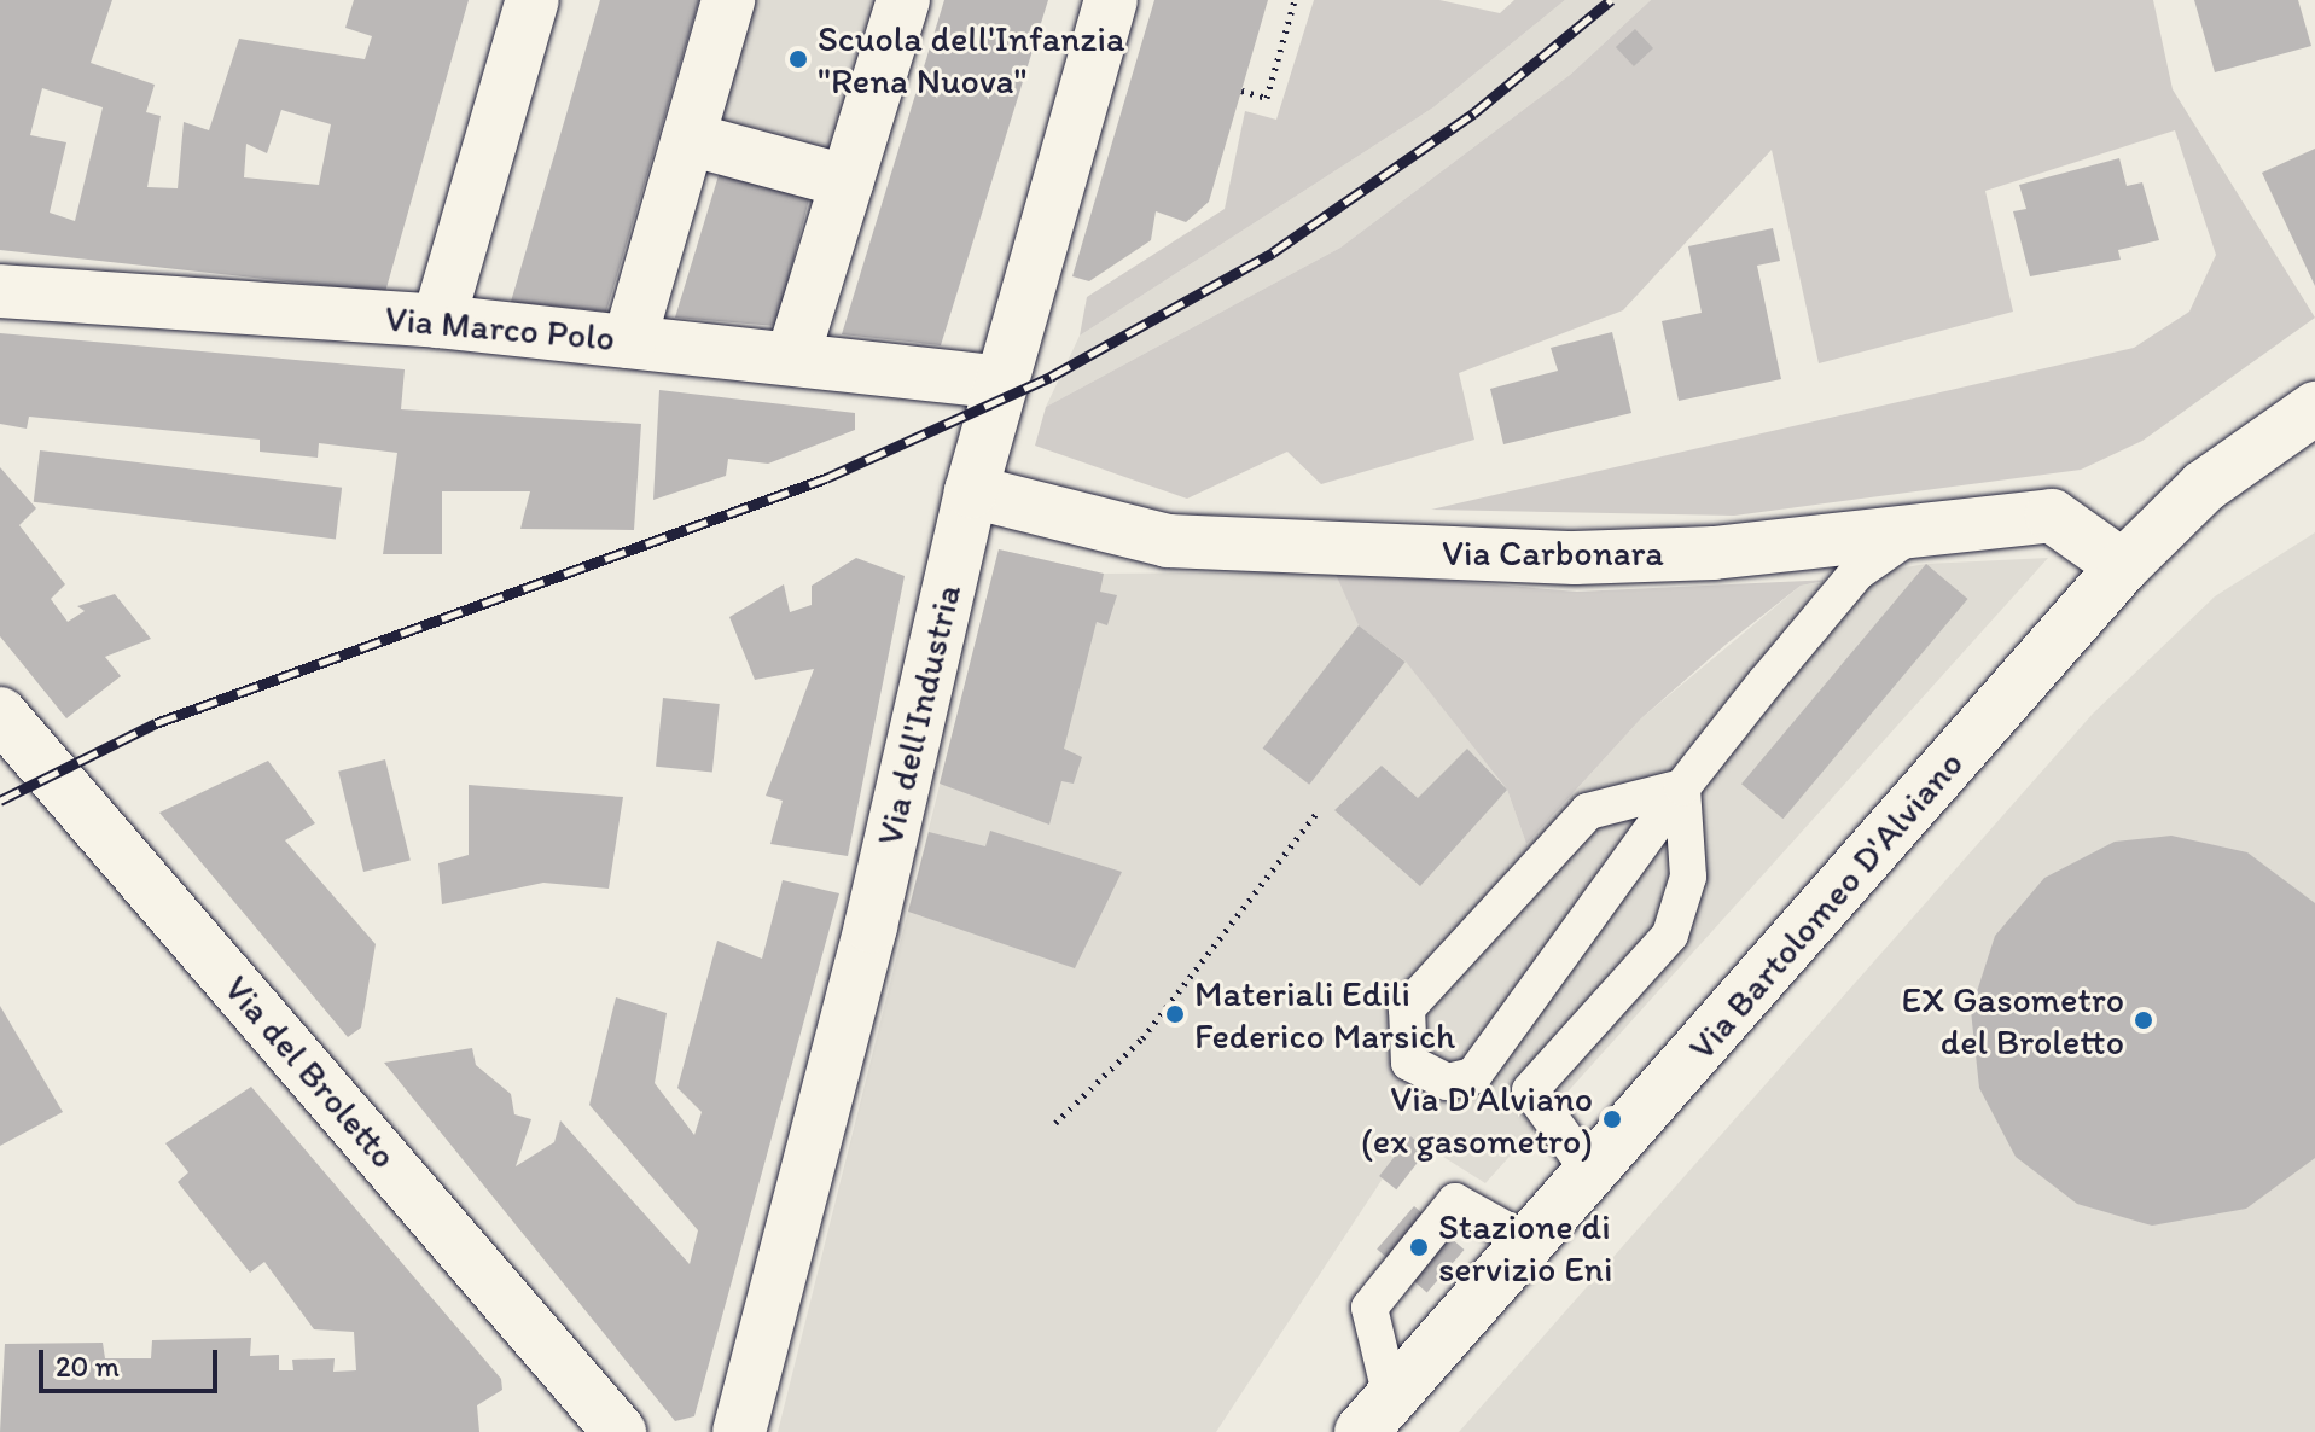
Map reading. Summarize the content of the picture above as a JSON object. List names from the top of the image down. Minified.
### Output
{"streets":{"street":["Via Marco Polo","Via Carbonara","Via dell'Industria","Via Bartolomeo D'Alviano","Via del Broletto"]},"crossings":[["Via Marco Polo","Via dell'Industria"],["Via Carbonara","Via dell'Industria"],["Via Carbonara","Via Bartolomeo D'Alviano"]],"places":["Scuola dell'Infanzia \"Rena Nuova\"","Materiali Edili Federico Marsich","EX Gasometro del Broletto","Via D'Alviano (ex gasometro)","Stazione di servizio Eni"],"scale_bar":"20 m"}
